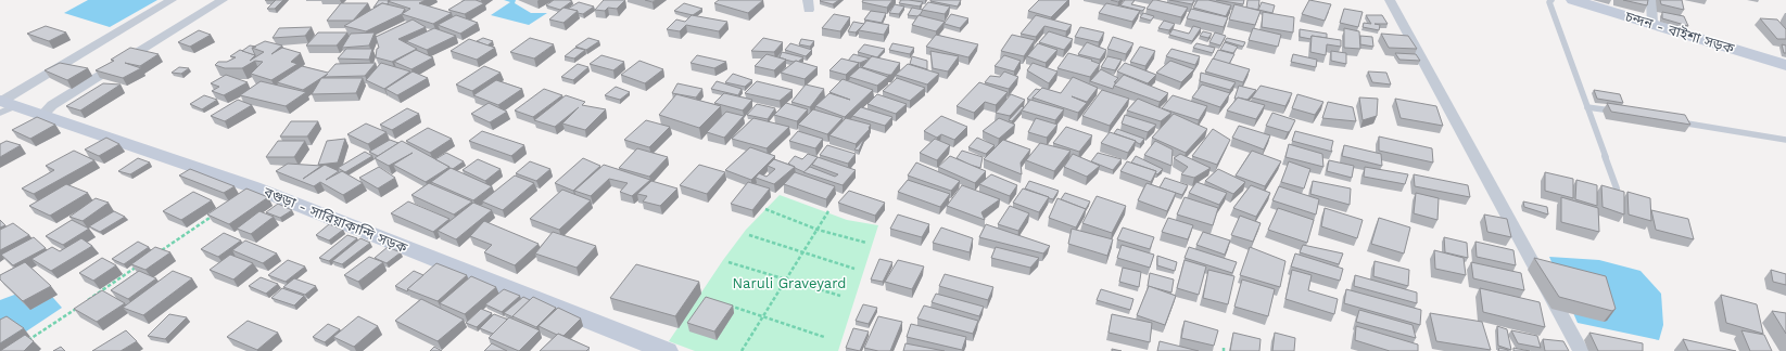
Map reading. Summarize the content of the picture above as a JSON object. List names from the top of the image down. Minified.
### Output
{"streets":{"main road":["চন্দন - বাইশা সড়ক","বগুড়া - সারিয়াকান্দি সড়ক"]},"parks":["Naruli Graveyard"]}
